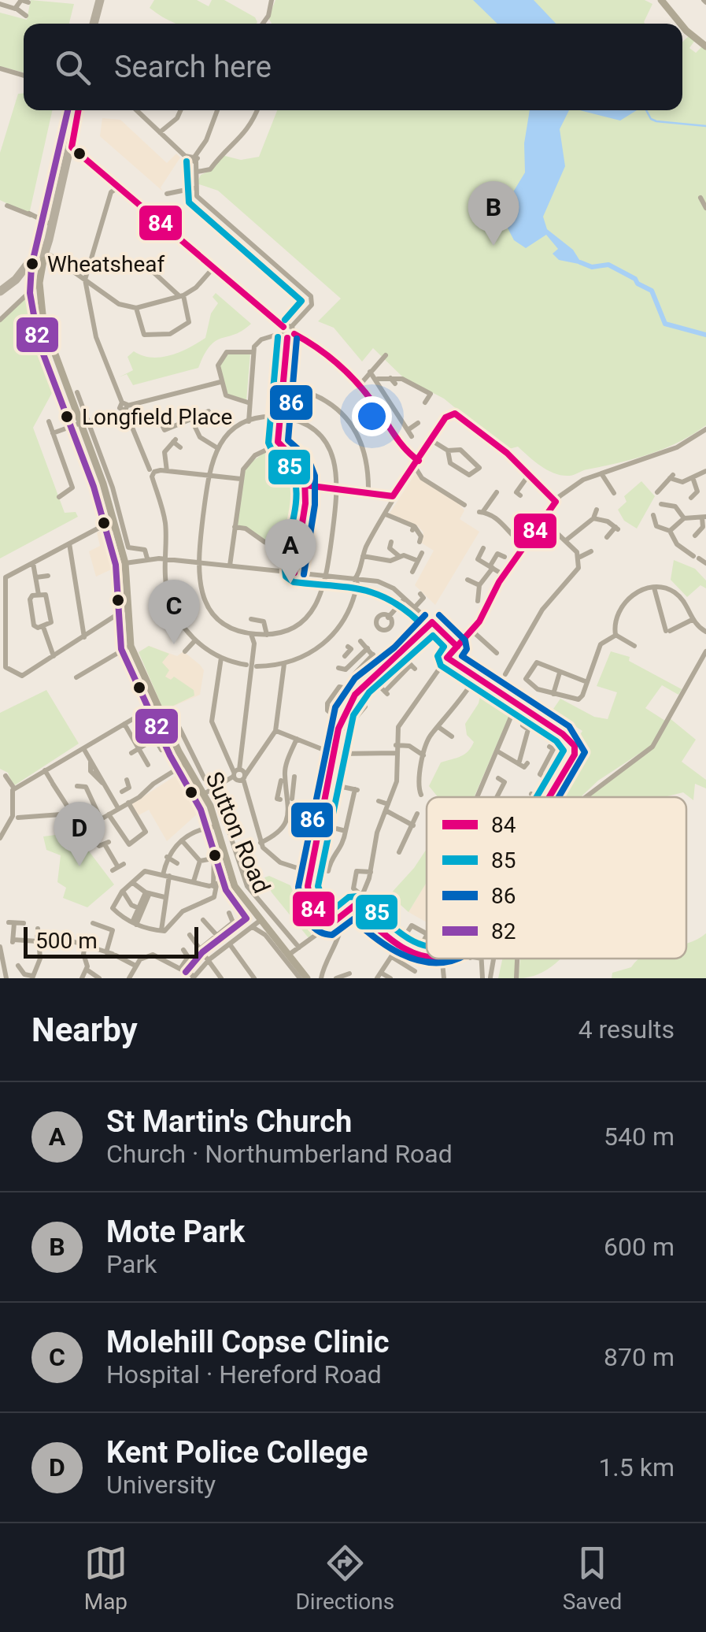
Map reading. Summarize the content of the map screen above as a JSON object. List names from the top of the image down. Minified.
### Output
{"streets":{"main road":["Sutton Road"]},"places":["Wheatsheaf","Longfield Place"],"lines":["transit line 84","transit line 82","transit line 85","transit line 86"],"legend":["84","85","86","82"],"scale_bar":"500 m","page":{"search":"Search here","pins":["B","A","C","D"],"scale":"500 m","heading":["Nearby","4 results"],"list":[{"mark":"A","name":"St Martin's Church","note":"Church · Northumberland Road","value":"540 m"},{"mark":"B","name":"Mote Park","note":"Park","value":"600 m"},{"mark":"C","name":"Molehill Copse Clinic","note":"Hospital · Hereford Road","value":"870 m"},{"mark":"D","name":"Kent Police College","note":"University","value":"1.5 km"}],"nav":["Map","Directions","Saved"]}}
